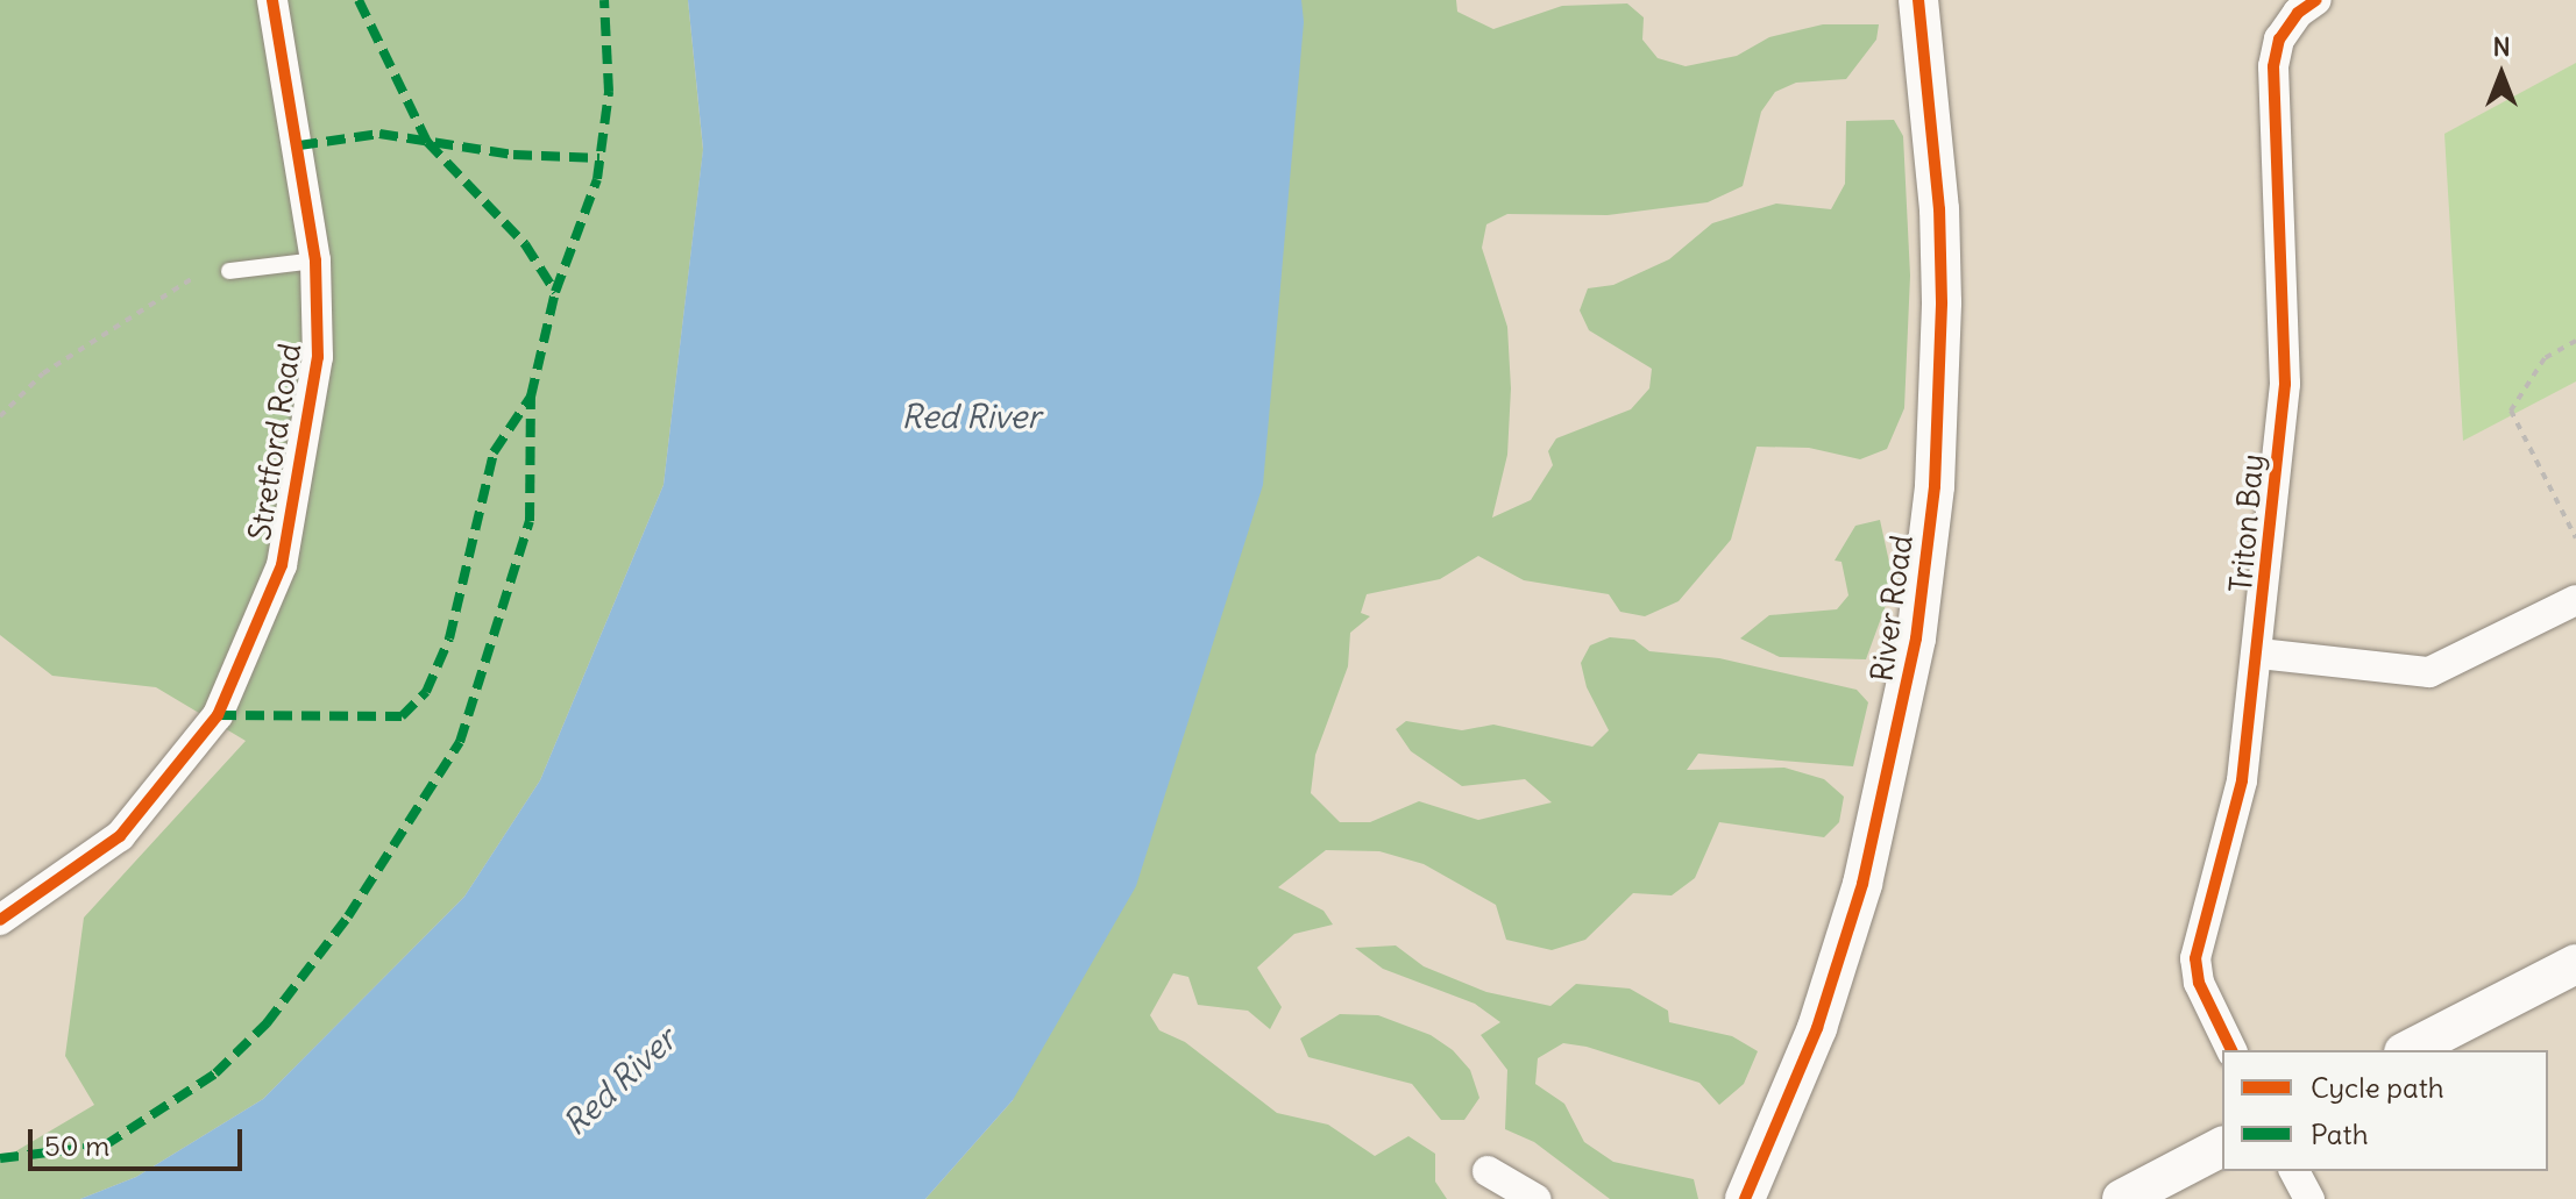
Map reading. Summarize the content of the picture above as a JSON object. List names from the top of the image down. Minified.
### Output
{"streets":{"street":["Stretford Road","Triton Bay","River Road"]},"water":["Red River"],"legend":["Cycle path","Path"],"scale_bar":"50 m","north":"top"}
